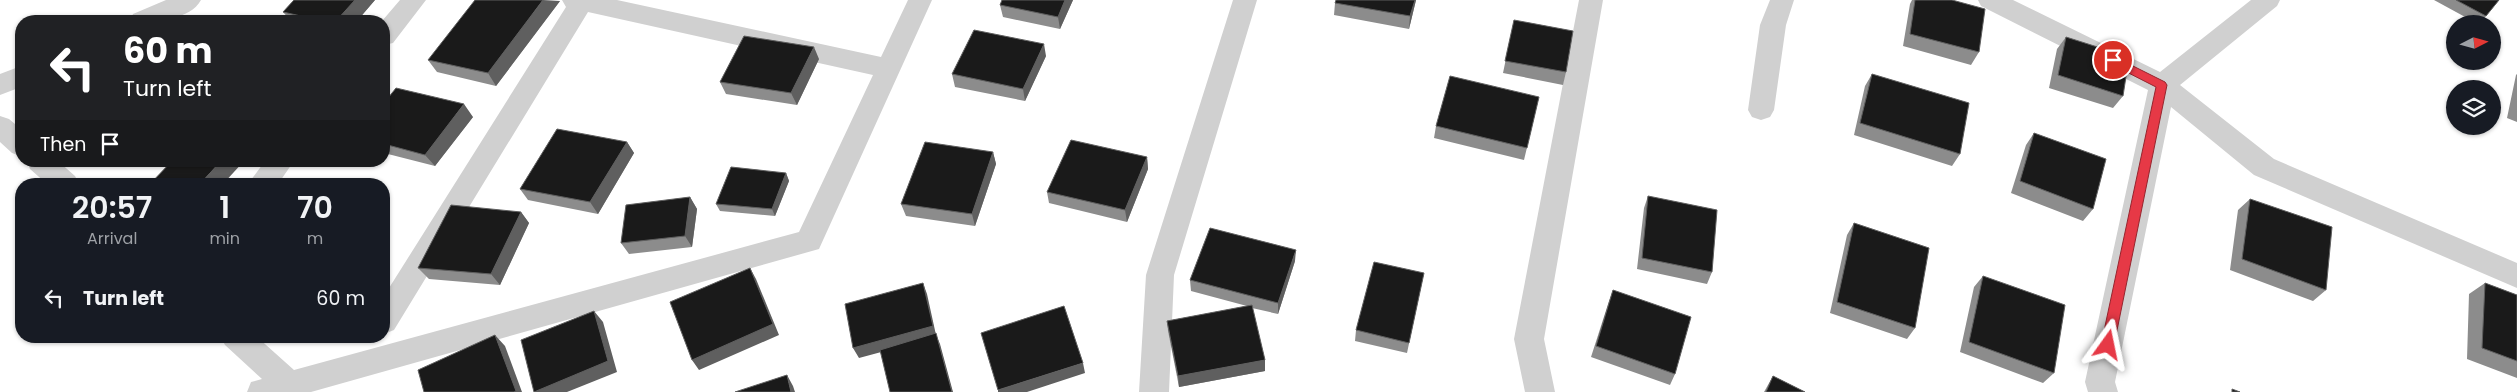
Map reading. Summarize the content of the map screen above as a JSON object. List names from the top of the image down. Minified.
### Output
{"north":"right","page":{"turn":["60 m","Turn left"],"then":"Then","eta":["20:57","Arrival","1","min","70","m"],"list":[{"name":"Turn left","value":"60 m"}]}}
